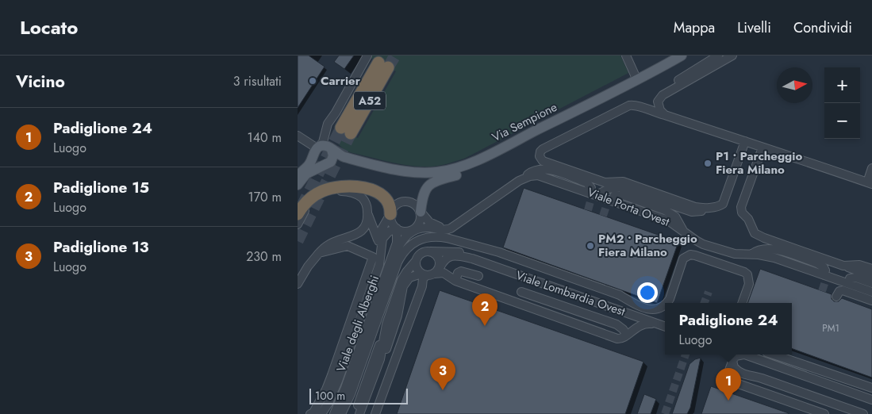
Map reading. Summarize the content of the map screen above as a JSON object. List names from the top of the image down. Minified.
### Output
{"streets":{"highway":["A52"],"main road":["Via Sempione"],"street":["Viale Porta Ovest","Viale Lombardia Ovest","Viale degli Alberghi"]},"crossings":[["Viale Porta Ovest","Viale degli Alberghi"]],"places":["Carrier","P1 • Parcheggio Fiera Milano","PM2 • Parcheggio Fiera Milano"],"house_numbers":["PM1"],"scale_bar":"100 m","north":"right","page":{"header":"Locato","nav":["Mappa","Livelli","Condividi"],"heading":["Vicino","3 risultati"],"map_buttons":["+","−"],"list":[{"mark":"1","name":"Padiglione 24","note":"Luogo","value":"140 m"},{"mark":"2","name":"Padiglione 15","note":"Luogo","value":"170 m"},{"mark":"3","name":"Padiglione 13","note":"Luogo","value":"230 m"}],"pins":["2","3","1"],"popup":["Padiglione 24","Luogo"],"scale":"100 m"}}
